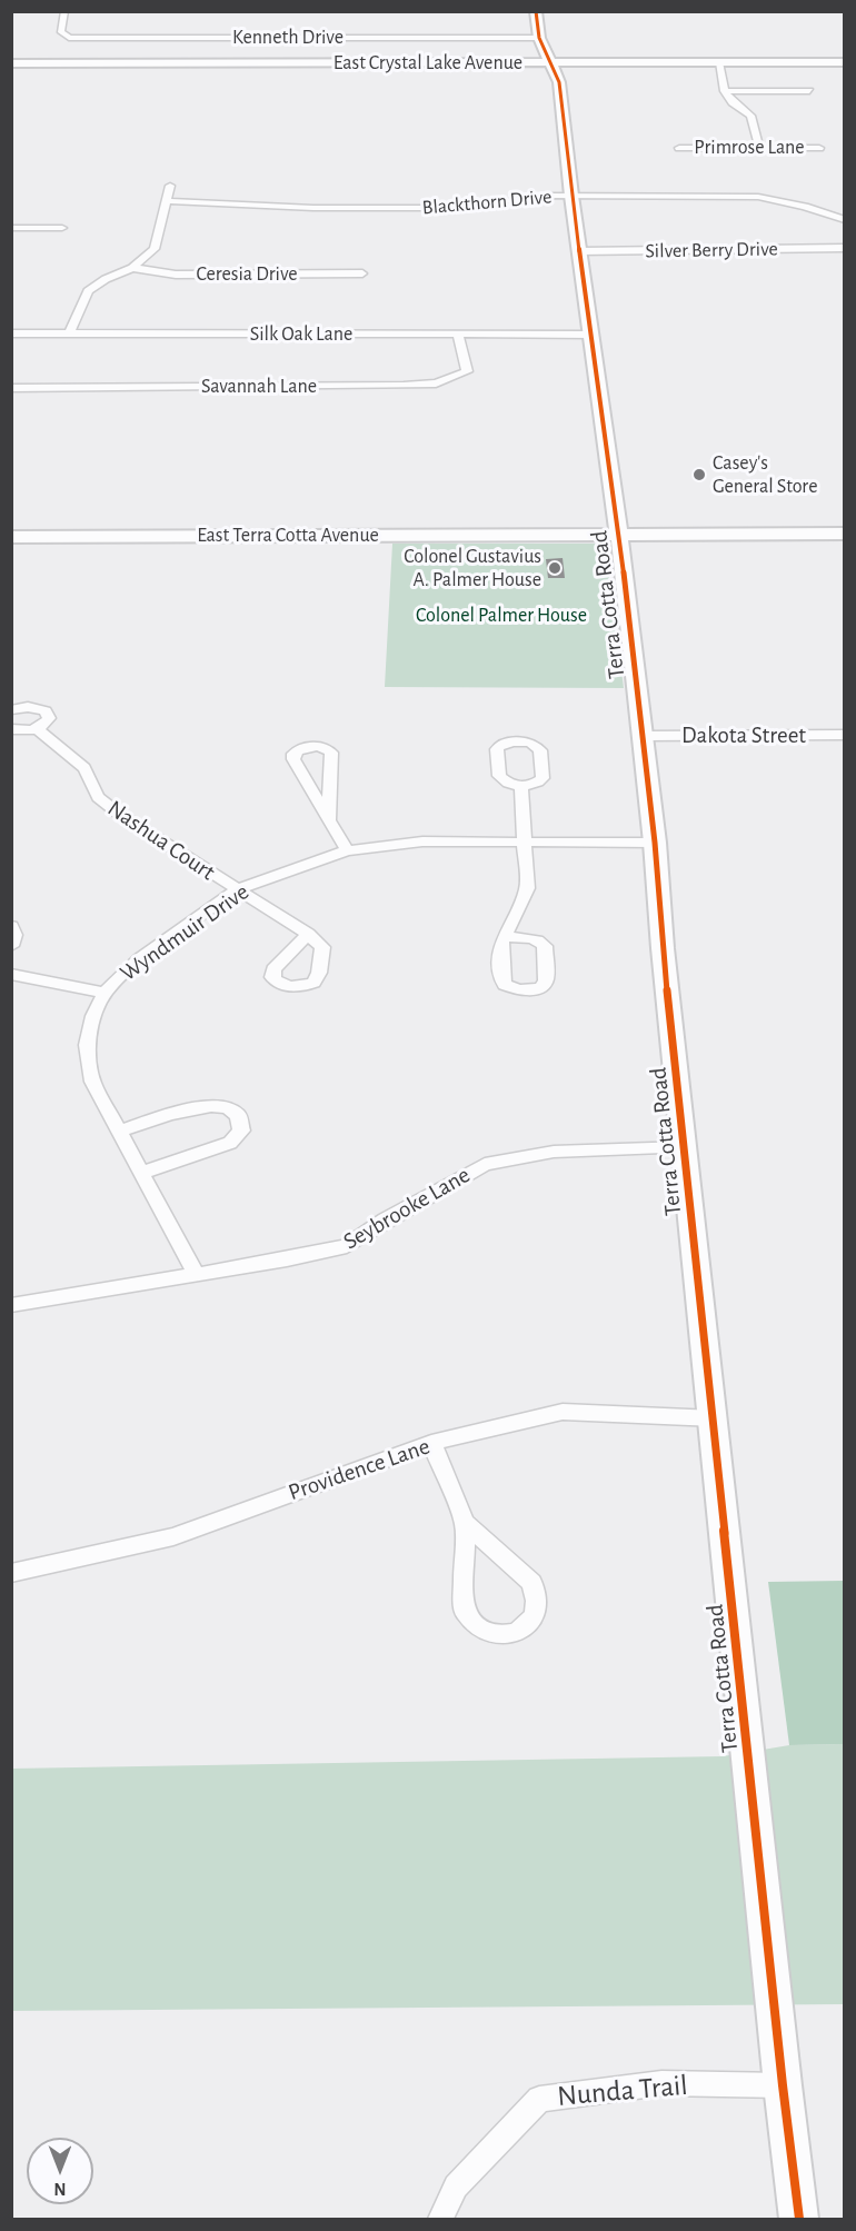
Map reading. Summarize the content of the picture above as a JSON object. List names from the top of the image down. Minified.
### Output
{"streets":{"street":["Kenneth Drive","East Crystal Lake Avenue","Primrose Lane","Blackthorn Drive","Silver Berry Drive","Ceresia Drive","Silk Oak Lane","Savannah Lane","East Terra Cotta Avenue","Terra Cotta Road","Dakota Street","Nashua Court","Wyndmuir Drive","Seybrooke Lane","Providence Lane","Nunda Trail"]},"crossings":[["Kenneth Drive","Terra Cotta Road"],["East Crystal Lake Avenue","Terra Cotta Road"],["Blackthorn Drive","Terra Cotta Road"],["Silver Berry Drive","Terra Cotta Road"],["Silk Oak Lane","Savannah Lane"],["Silk Oak Lane","Terra Cotta Road"],["East Terra Cotta Avenue","Terra Cotta Road"],["Terra Cotta Road","Dakota Street"],["Terra Cotta Road","Wyndmuir Drive"],["Terra Cotta Road","Seybrooke Lane"],["Terra Cotta Road","Providence Lane"],["Terra Cotta Road","Nunda Trail"],["Nashua Court","Wyndmuir Drive"],["Wyndmuir Drive","Seybrooke Lane"]],"parks":["Colonel Palmer House"],"places":["Casey's General Store","Colonel Gustavius A. Palmer House"],"north":"bottom"}
